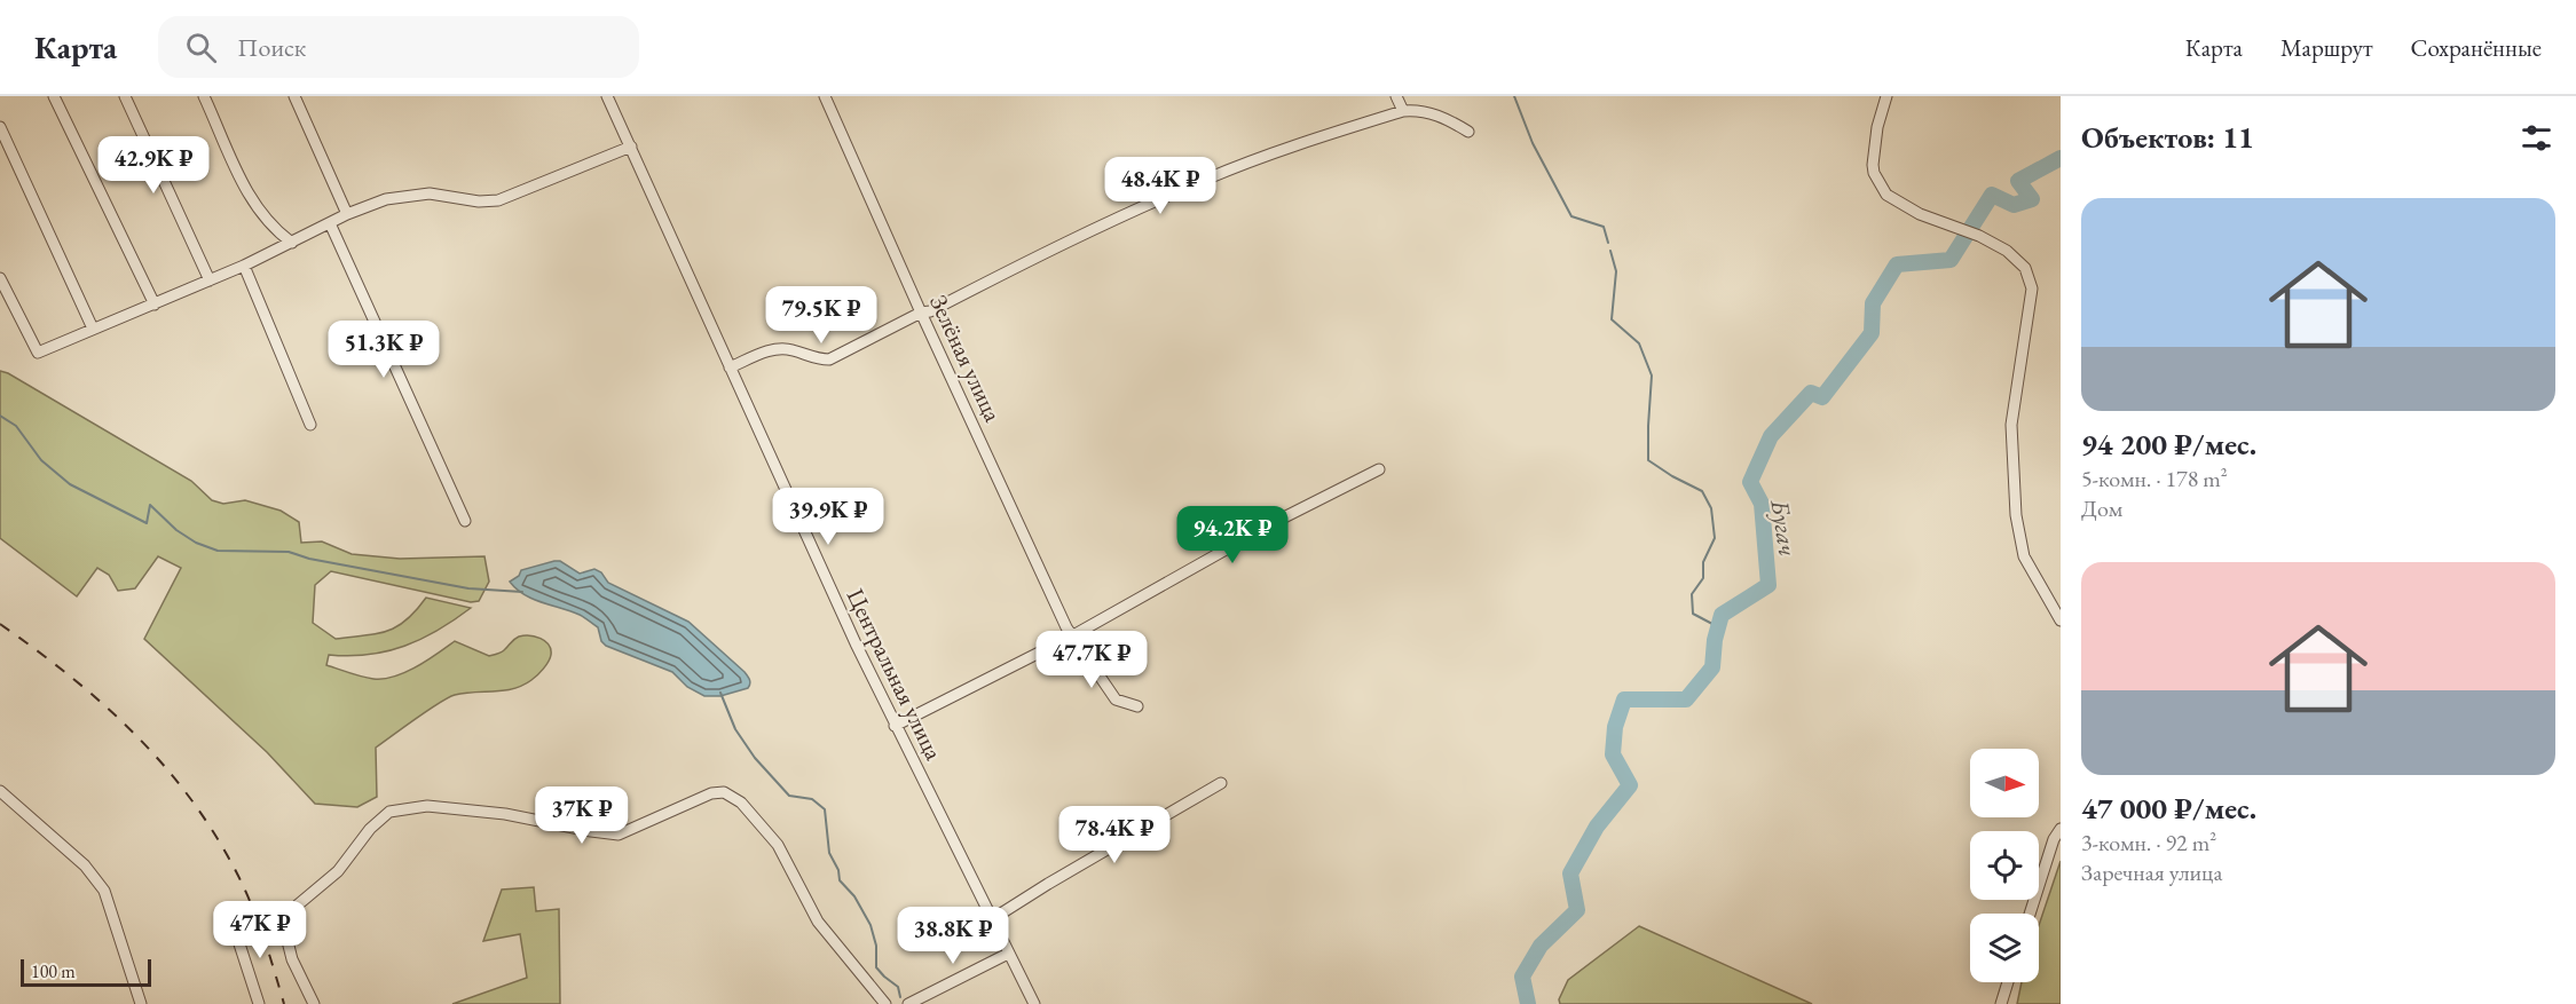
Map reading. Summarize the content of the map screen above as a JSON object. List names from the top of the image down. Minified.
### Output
{"streets":{"street":["Зелёная улица","Центральная улица"]},"water":["Бугач"],"scale_bar":"100 m","north":"right","page":{"header":"Карта","search":"Поиск","nav":["Карта","Маршрут","Сохранённые"],"heading":"Объектов: 11","price":["42.9K ₽","48.4K ₽","79.5K ₽","51.3K ₽","39.9K ₽","94.2K ₽","47.7K ₽","37K ₽","78.4K ₽","47K ₽","38.8K ₽"],"list":[{"name":"94 200 ₽/мес.","note":"5-комн. · 178 m² · Дом"},{"name":"47 000 ₽/мес.","note":"3-комн. · 92 m² · Заречная улица"}],"scale":"100 m"}}
